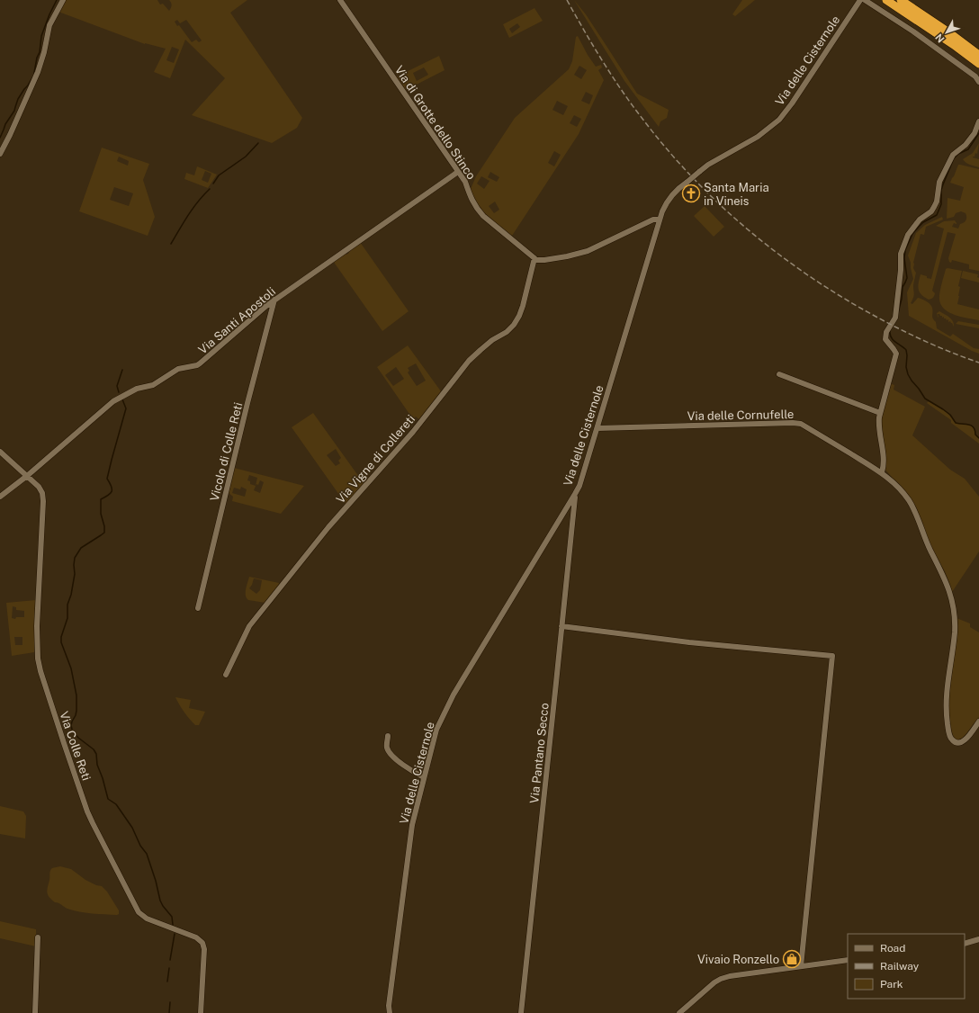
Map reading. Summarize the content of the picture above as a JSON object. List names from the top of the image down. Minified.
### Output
{"streets":{"street":["Via delle Cisternole","Via di Grotte dello Stinco","Via Santi Apostoli","Via delle Cornufelle","Vicolo di Colle Reti","Via Vigne di Collereti","Via Colle Reti","Via Pantano Secco"]},"crossings":[["Via delle Cisternole","Via delle Cornufelle"],["Via delle Cisternole","Via Pantano Secco"],["Via di Grotte dello Stinco","Via Santi Apostoli"],["Via di Grotte dello Stinco","Via Vigne di Collereti"],["Via Santi Apostoli","Vicolo di Colle Reti"],["Via Santi Apostoli","Via Colle Reti"]],"places":{"church":["Santa Maria in Vineis"],"shop":["Vivaio Ronzello"]},"legend":["Road","Railway","Park"],"north":"bottom left"}
